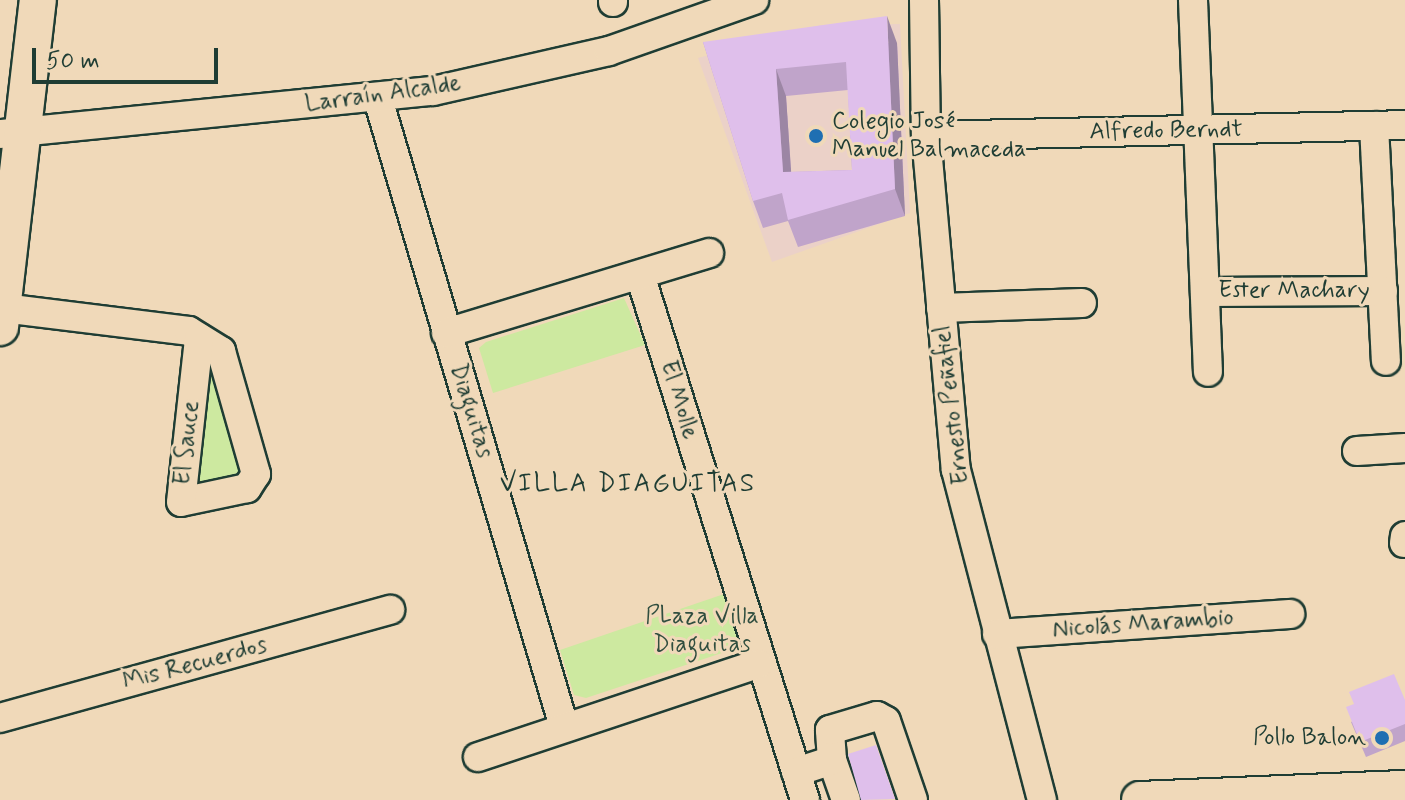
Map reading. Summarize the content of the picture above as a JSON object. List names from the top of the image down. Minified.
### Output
{"streets":{"street":["Larraín Alcalde","Alfredo Berndt","Ester Machary","El Molle","Ernesto Peñafiel","Diaguitas","El Sauce","Nicolás Marambio","Mis Recuerdos"]},"crossings":[["Larraín Alcalde","Diaguitas"],["Alfredo Berndt","Ester Machary"],["Alfredo Berndt","Ernesto Peñafiel"],["Ernesto Peñafiel","Nicolás Marambio"]],"districts":["VILLA DIAGUITAS"],"parks":["PLaza Villa Diaguitas"],"places":["Colegio José Manuel Balmaceda","Pollo Balon"],"scale_bar":"50 m"}
